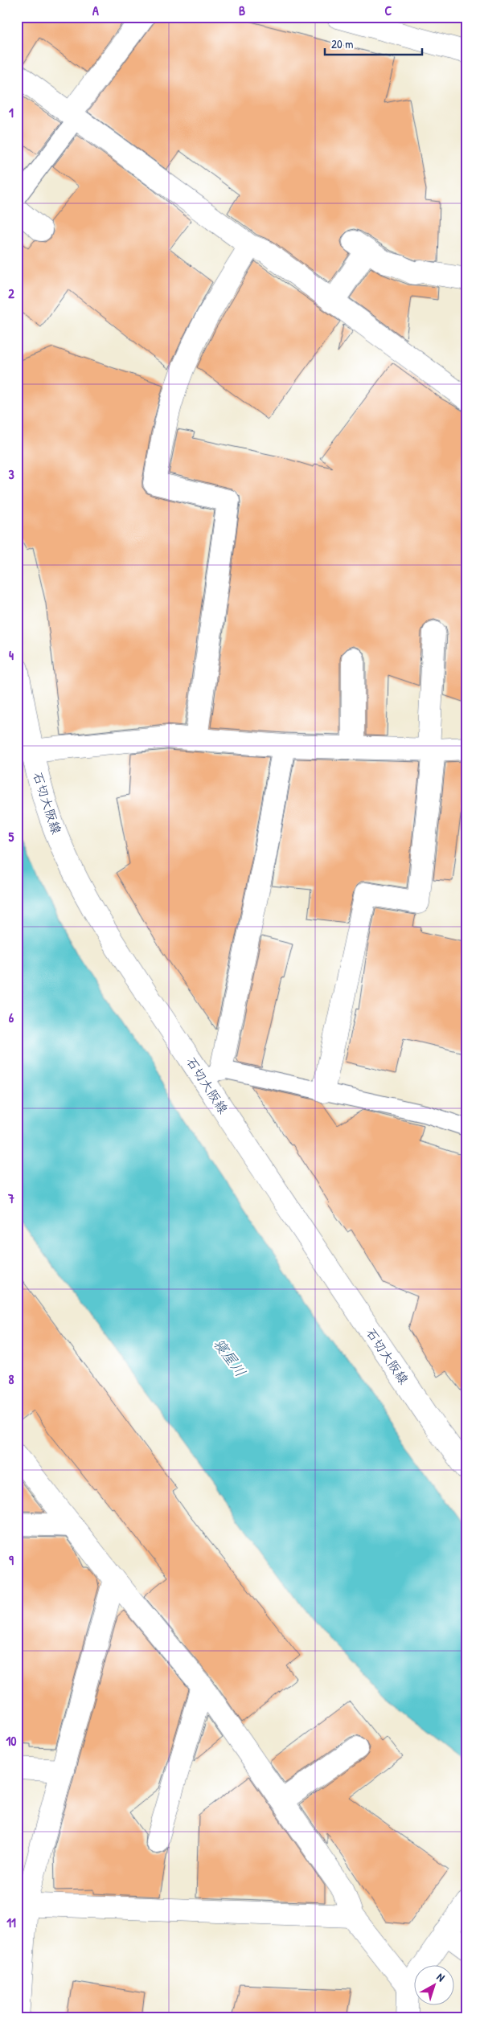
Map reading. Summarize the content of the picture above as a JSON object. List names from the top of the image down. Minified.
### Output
{"streets":{"street":["石切大阪線"]},"water":["寝屋川"],"scale_bar":"20 m","north":"top right","grid":{"columns":["A","B","C"],"rows":["1","2","3","4","5","6","7","8","9","10","11"]}}
